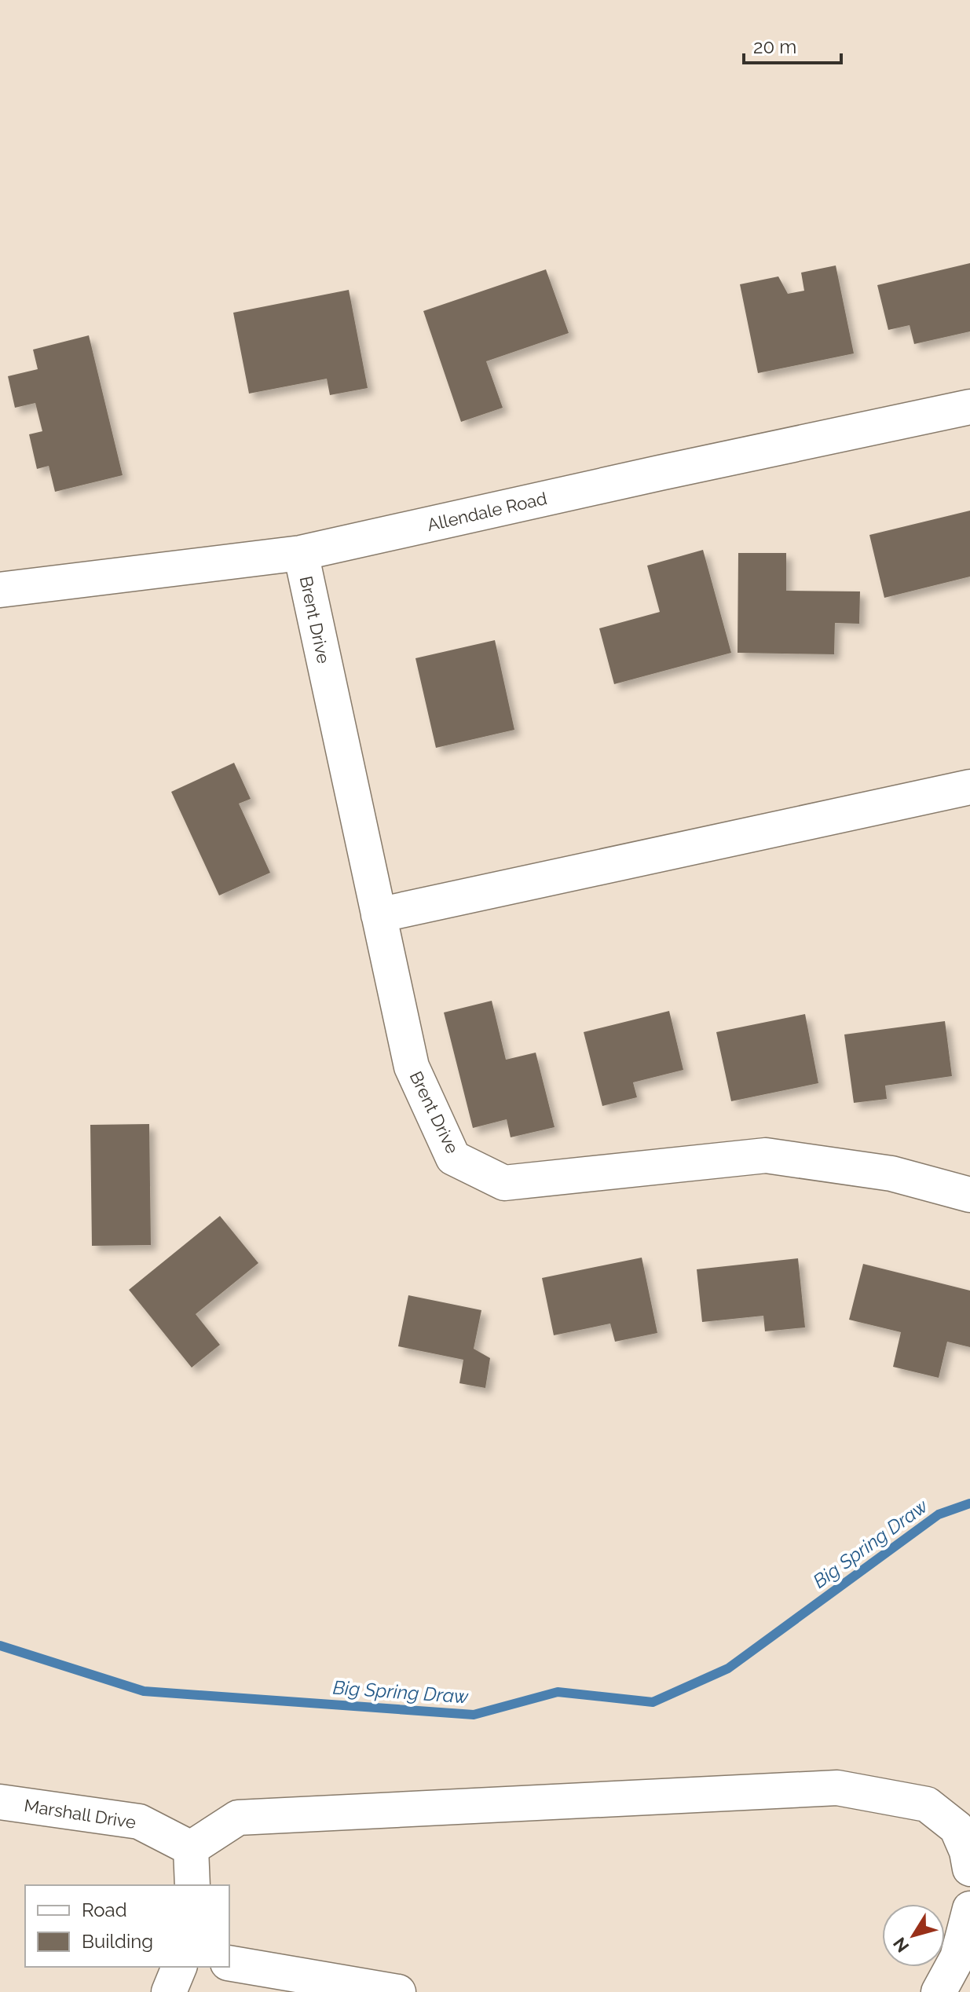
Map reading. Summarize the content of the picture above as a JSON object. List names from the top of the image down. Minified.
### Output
{"streets":{"street":["Allendale Road","Brent Drive","Marshall Drive"]},"crossings":[["Allendale Road","Brent Drive"]],"water":["Big Spring Draw"],"legend":["Road","Building"],"scale_bar":"20 m","north":"bottom left"}
